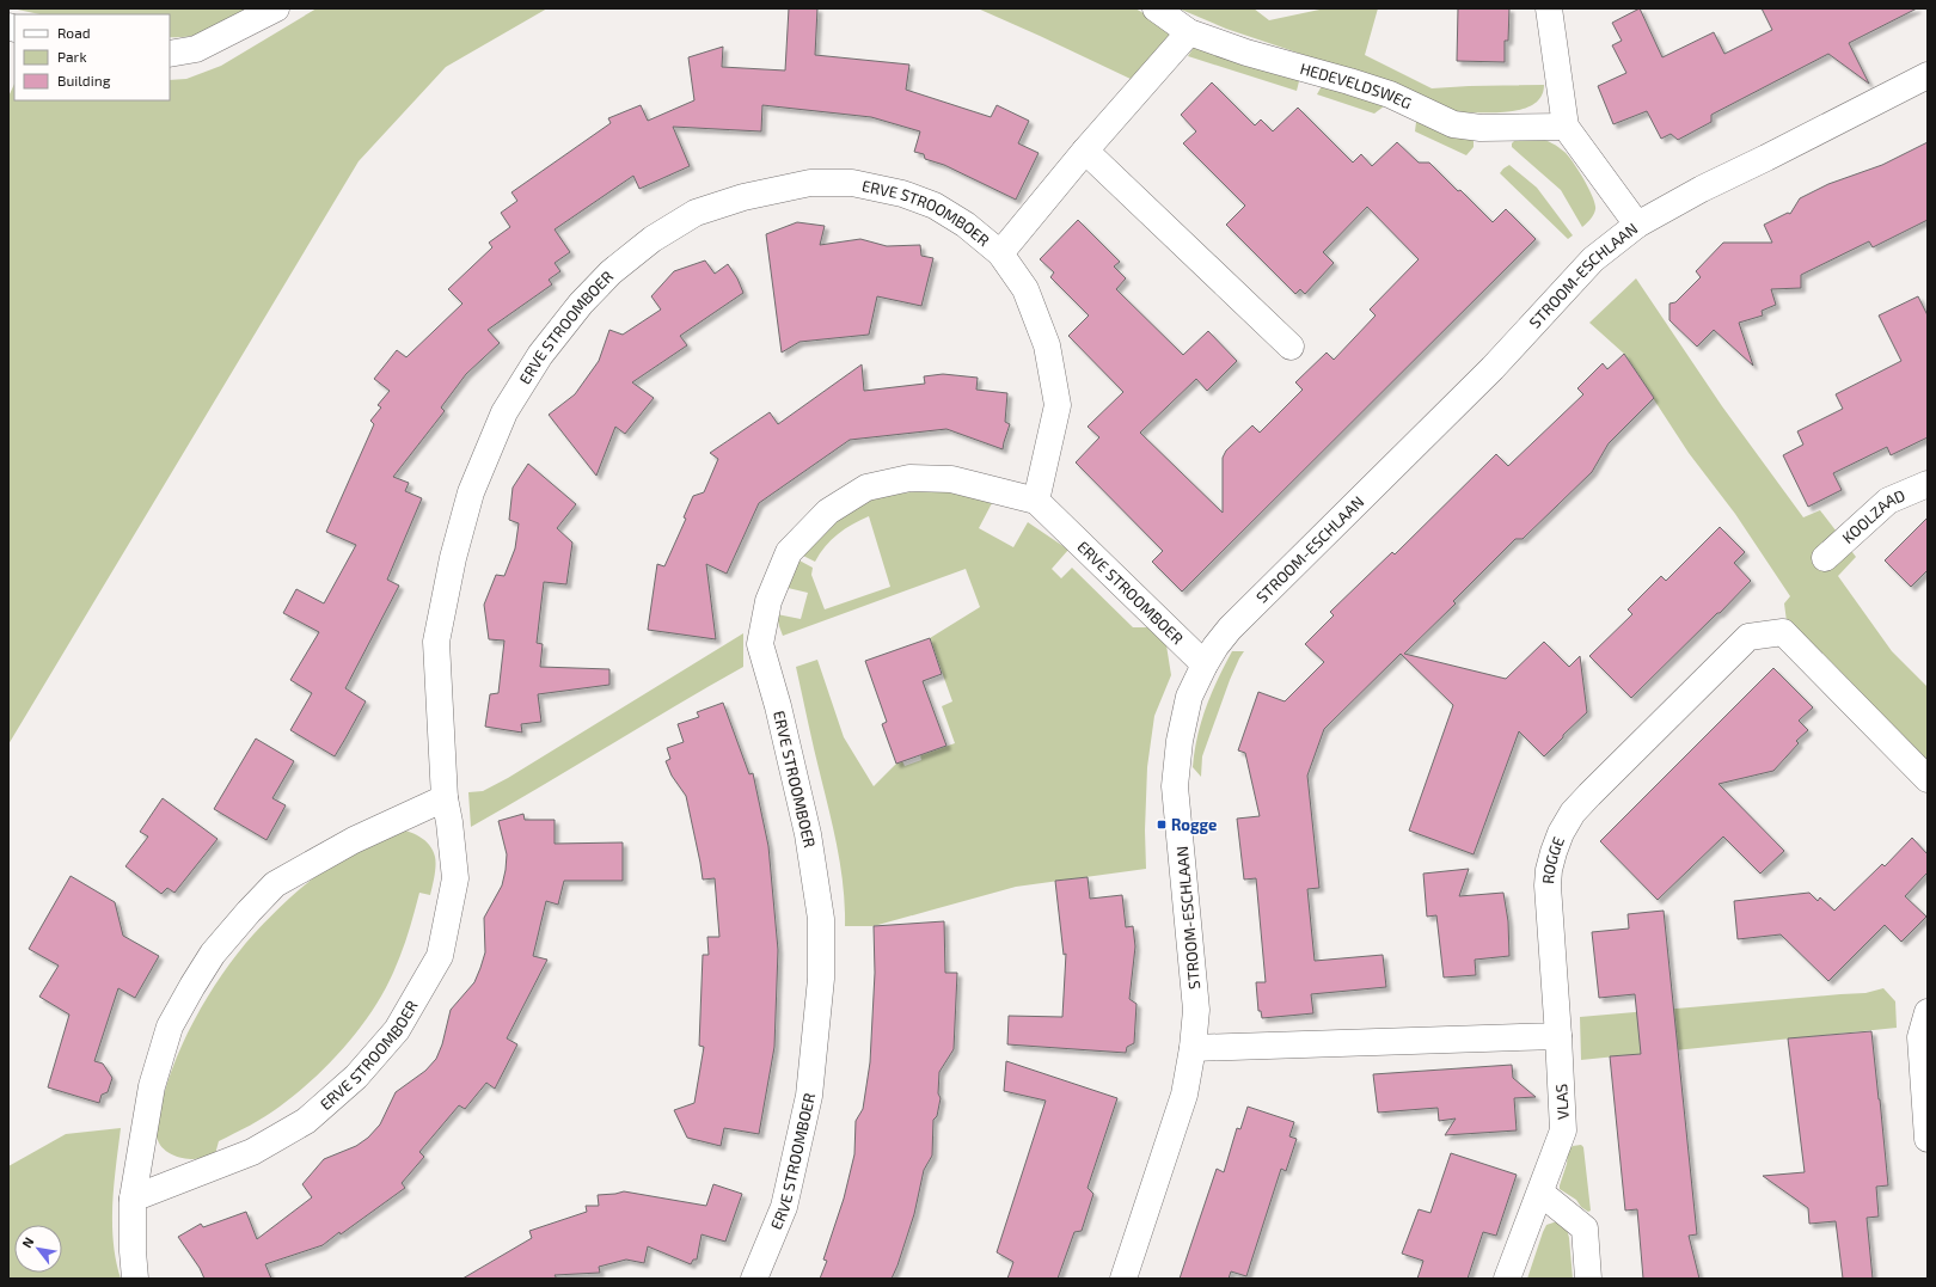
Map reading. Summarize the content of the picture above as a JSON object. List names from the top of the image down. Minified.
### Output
{"streets":{"street":["HEDEVELDSWEG","ERVE STROOMBOER","STROOM-ESCHLAAN","KOOLZAAD","ROGGE","VLAS"]},"crossings":[["HEDEVELDSWEG","ERVE STROOMBOER"],["ERVE STROOMBOER","STROOM-ESCHLAAN"],["ROGGE","VLAS"]],"places":{"transit":["Rogge"]},"legend":["Road","Park","Building"],"north":"top left"}
